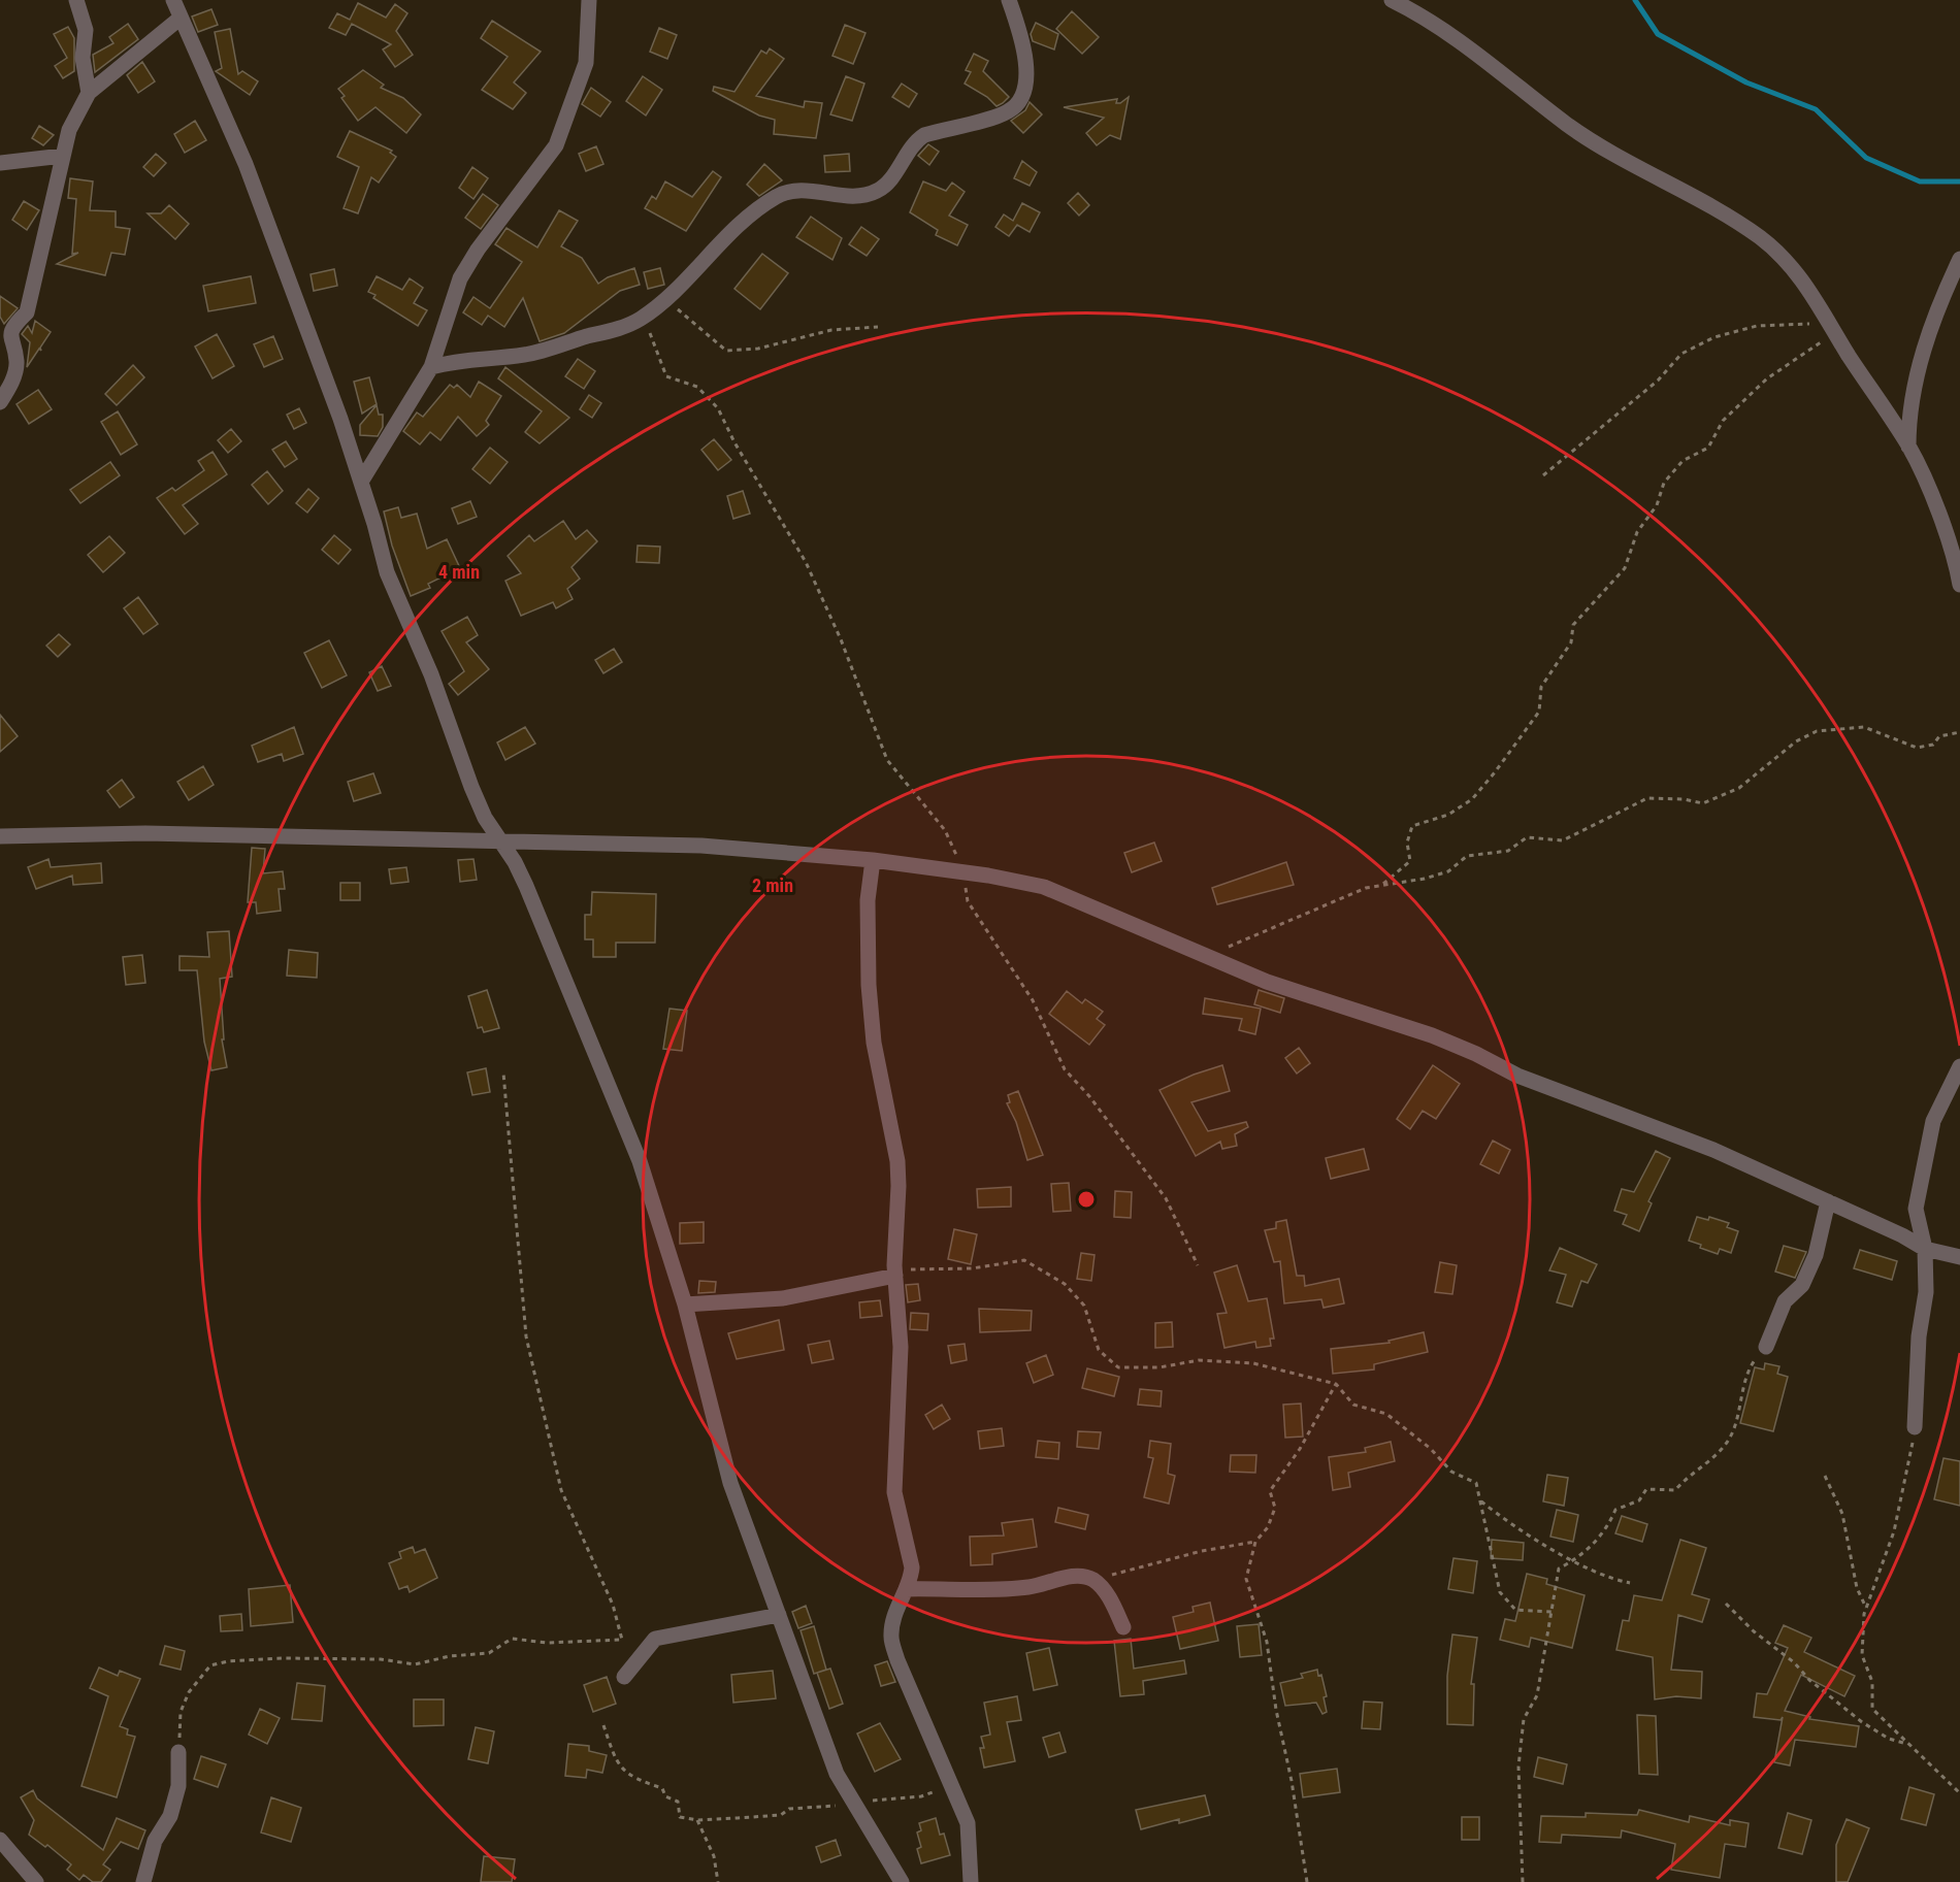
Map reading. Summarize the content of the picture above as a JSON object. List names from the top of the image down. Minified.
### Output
{"rings":["4 min","2 min"]}
